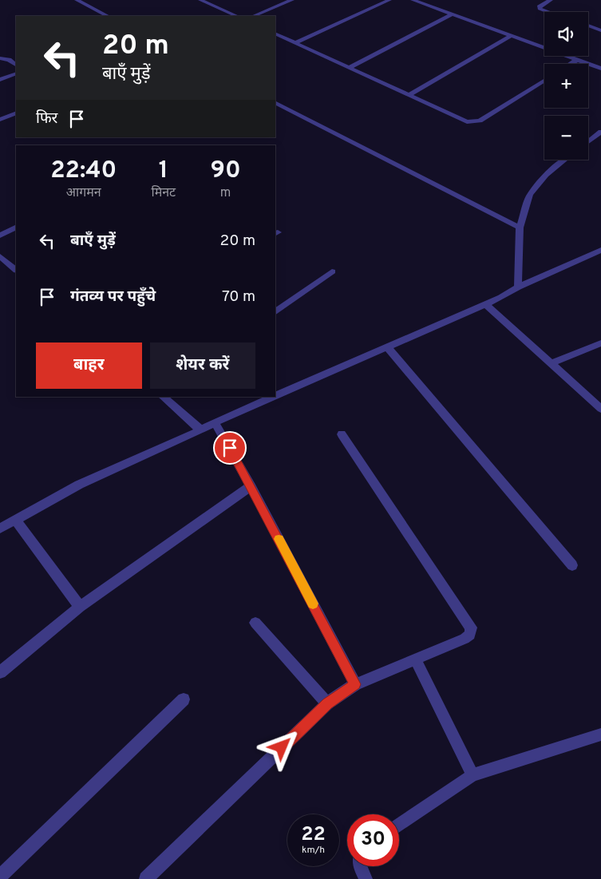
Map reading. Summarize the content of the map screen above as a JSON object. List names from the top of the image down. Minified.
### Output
{"page":{"map_buttons":["+","−"],"turn":["20 m","बाएँ मुड़ें"],"then":"फिर","eta":["22:40","आगमन","1","मिनट","90","m"],"list":[{"name":"बाएँ मुड़ें","value":"20 m"},{"name":"गंतव्य पर पहुँचे","value":"70 m"}],"buttons":["बाहर","शेयर करें"],"speed":"22 km/h","limit":"30"}}
